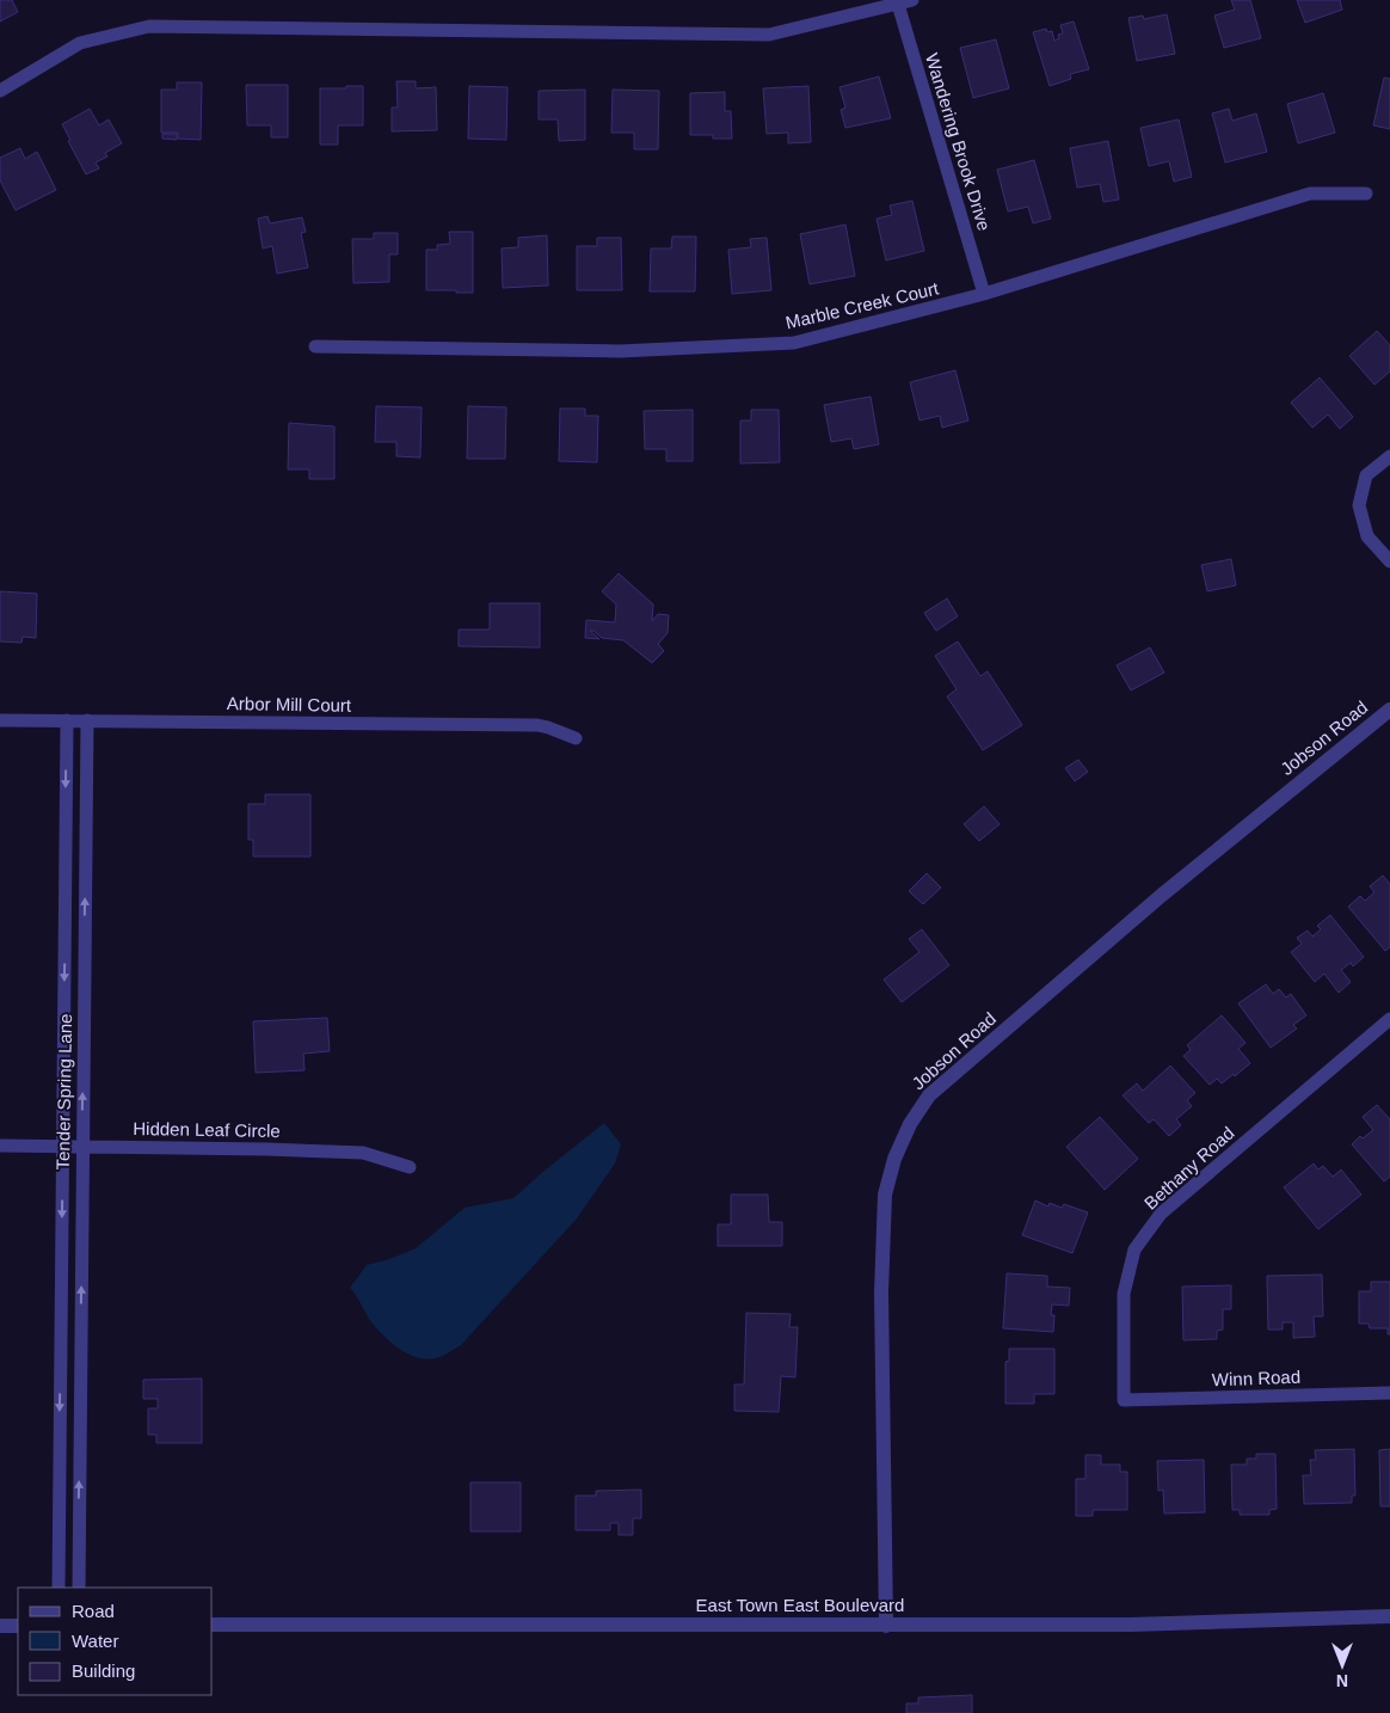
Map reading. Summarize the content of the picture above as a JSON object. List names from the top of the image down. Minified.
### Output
{"streets":{"street":["Wandering Brook Drive","Marble Creek Court","Arbor Mill Court","Jobson Road","Tender Spring Lane","Hidden Leaf Circle","Bethany Road","Winn Road","East Town East Boulevard"]},"crossings":[["Wandering Brook Drive","Marble Creek Court"],["Arbor Mill Court","Tender Spring Lane"],["Jobson Road","East Town East Boulevard"],["Tender Spring Lane","Hidden Leaf Circle"],["Bethany Road","Winn Road"]],"legend":["Road","Water","Building"],"north":"bottom"}
